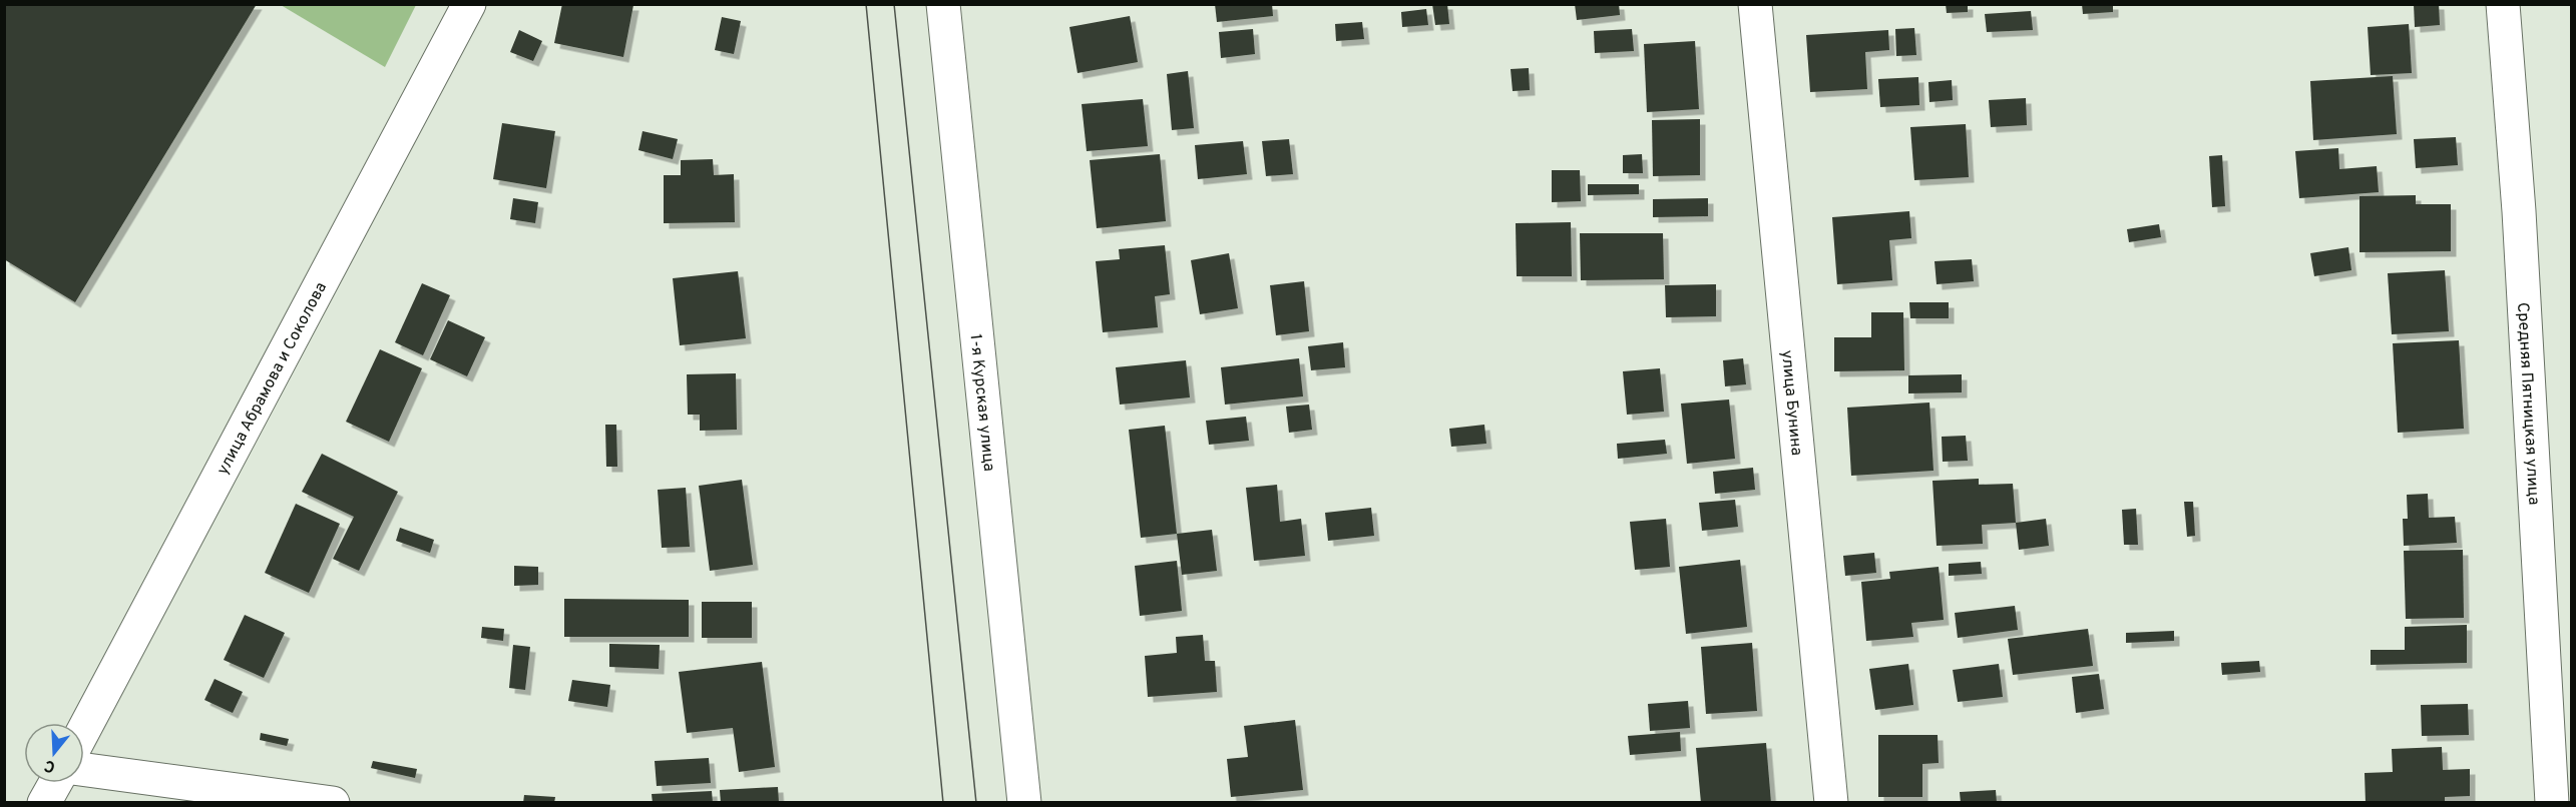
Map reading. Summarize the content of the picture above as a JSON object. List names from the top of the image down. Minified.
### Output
{"streets":{"street":["улица Абрамова и Соколова","1-я Курская улица","улица Бунина","Средняя Пятницкая улица"]},"north":"bottom"}
